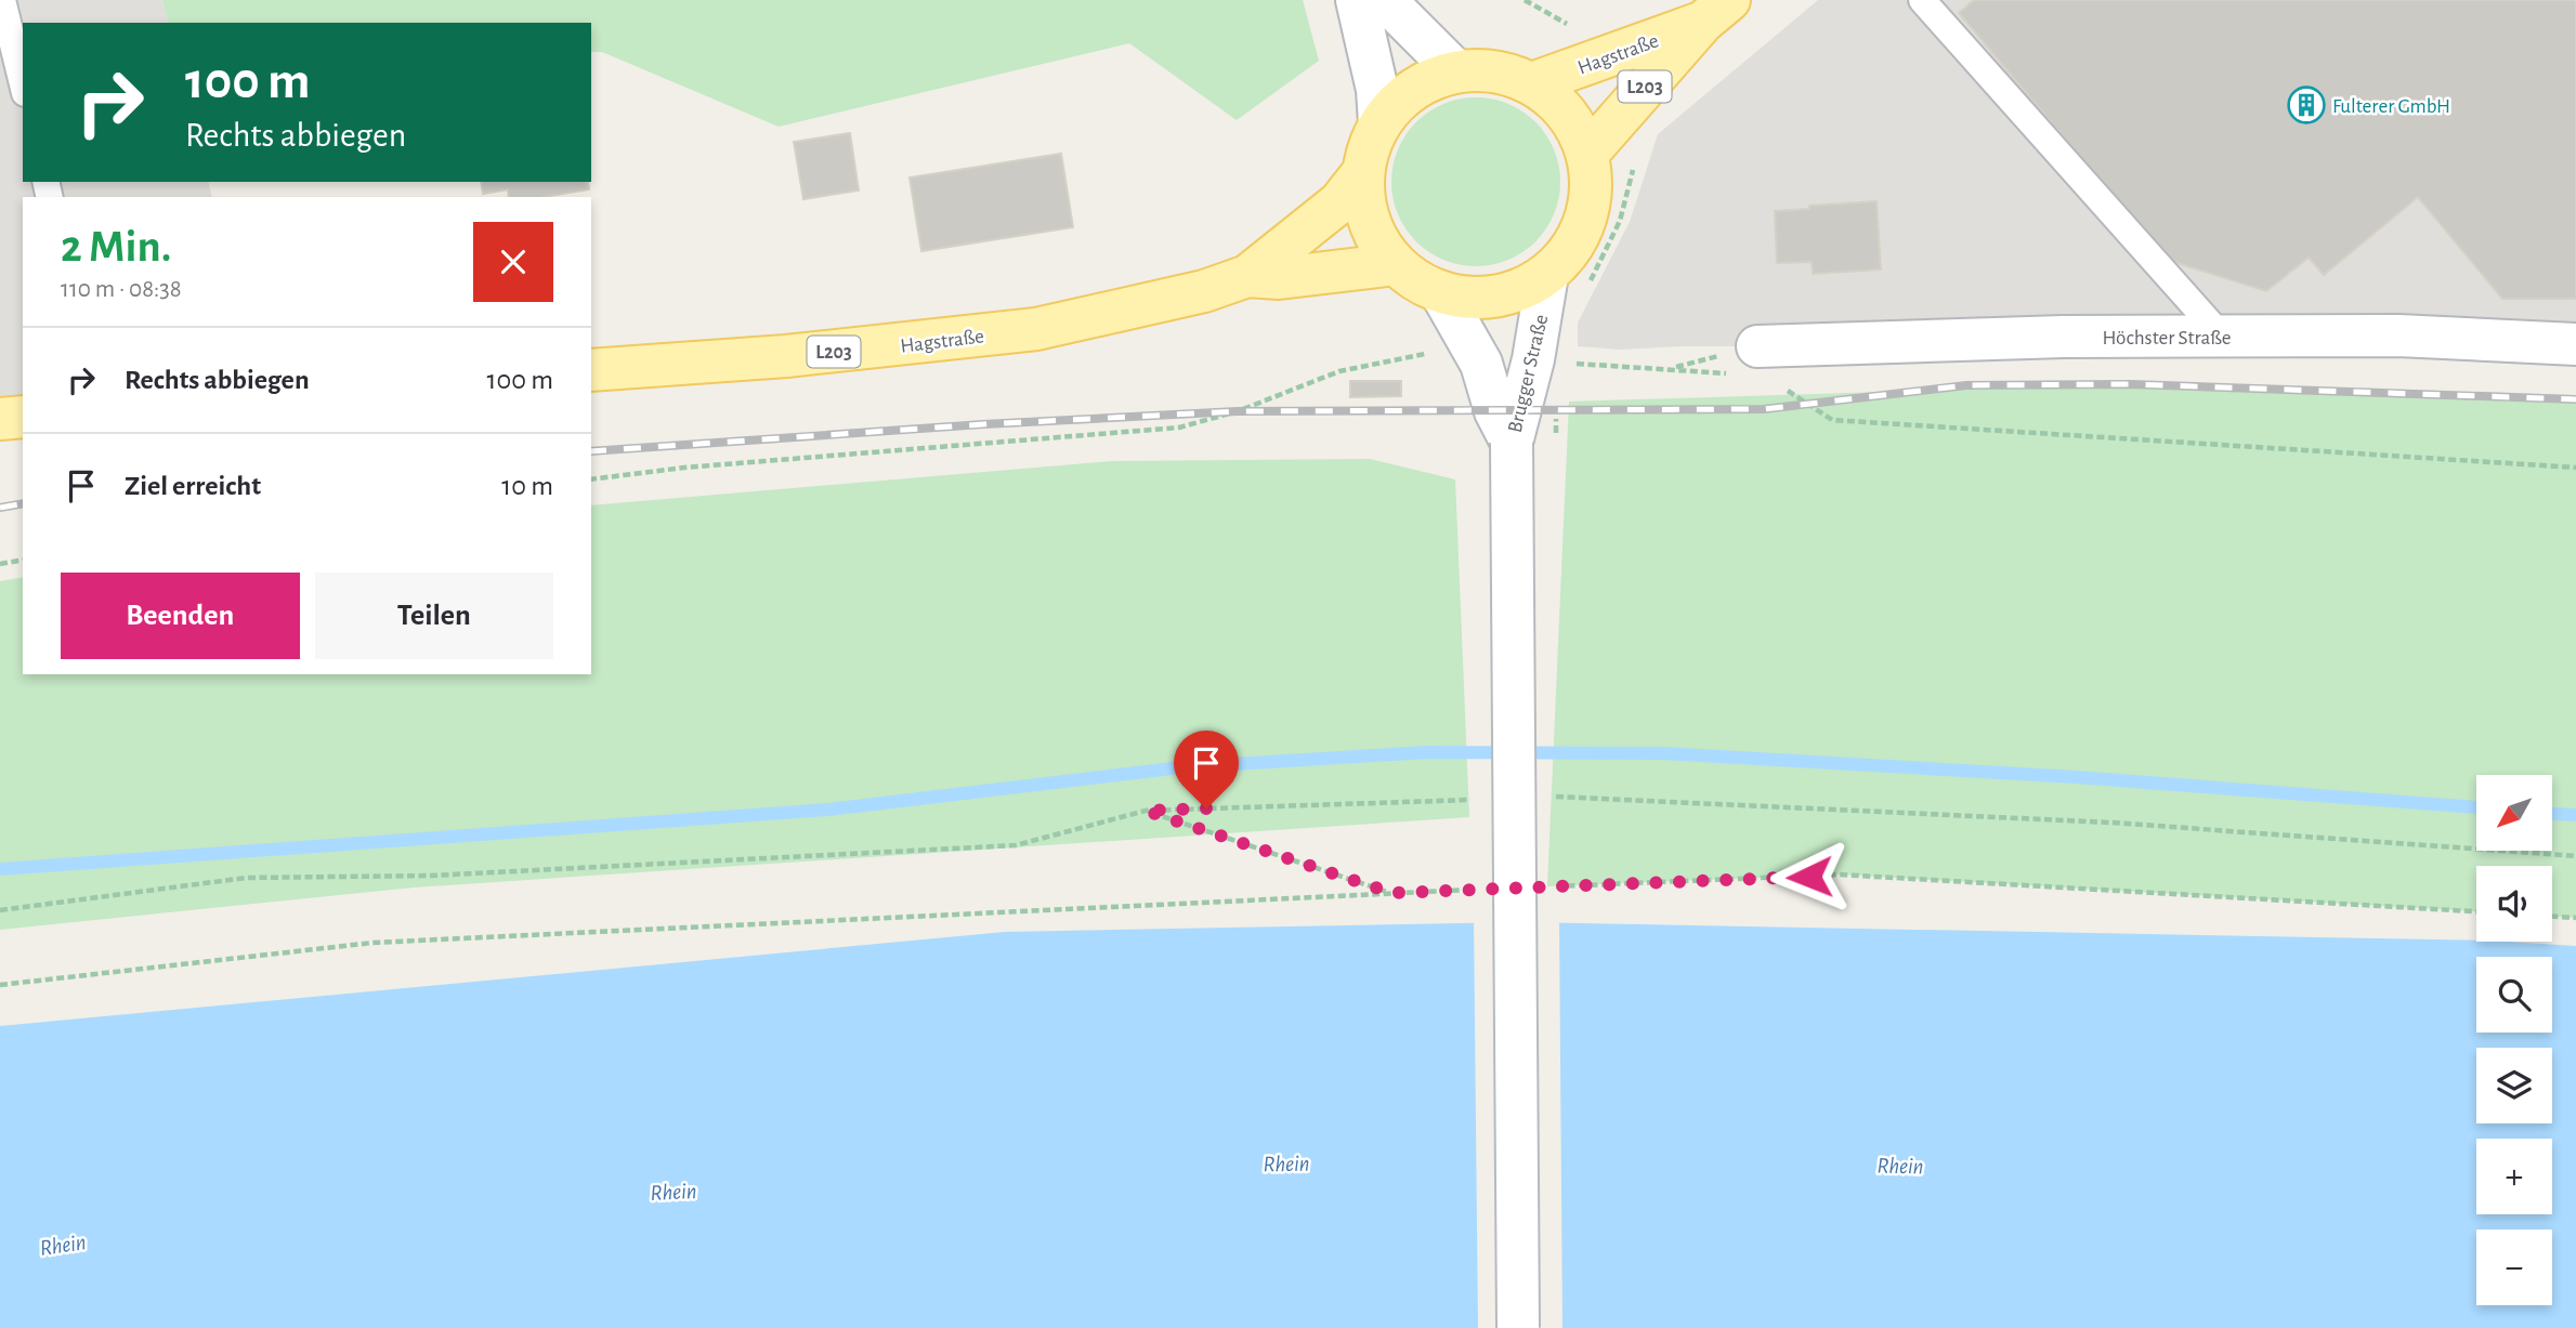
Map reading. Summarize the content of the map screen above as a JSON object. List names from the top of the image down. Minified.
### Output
{"streets":{"main road":["Hagstraße","L203","Höchster Straße","Brugger Straße"]},"crossings":[["Hagstraße","Brugger Straße"]],"water":["Rhein"],"places":{"building":["Fulterer GmbH"]},"north":"bottom left","page":{"turn":["100 m","Rechts abbiegen"],"heading":["2 Min.","110 m · 08:38"],"list":[{"name":"Rechts abbiegen","value":"100 m"},{"name":"Ziel erreicht","value":"10 m"}],"buttons":["Beenden","Teilen"],"map_buttons":["+","−"]}}
